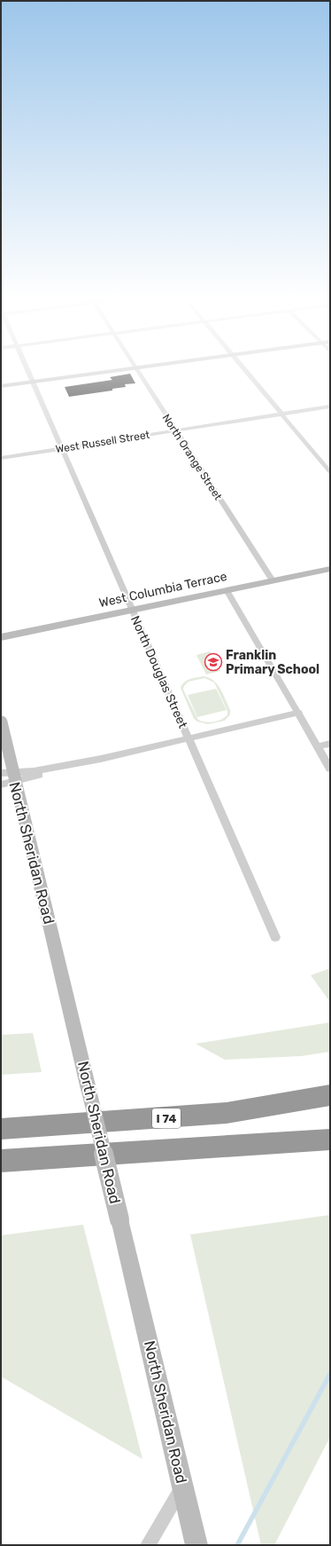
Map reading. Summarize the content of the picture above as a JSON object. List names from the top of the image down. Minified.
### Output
{"streets":{"highway":["I 74"],"main road":["West Columbia Terrace","North Sheridan Road"],"street":["West Russell Street","North Orange Street","North Douglas Street"]},"crossings":[["West Russell Street","North Orange Street"],["West Russell Street","North Douglas Street"],["North Orange Street","West Columbia Terrace"],["West Columbia Terrace","North Douglas Street"]],"places":{"school or university":["Franklin Primary School"]}}
